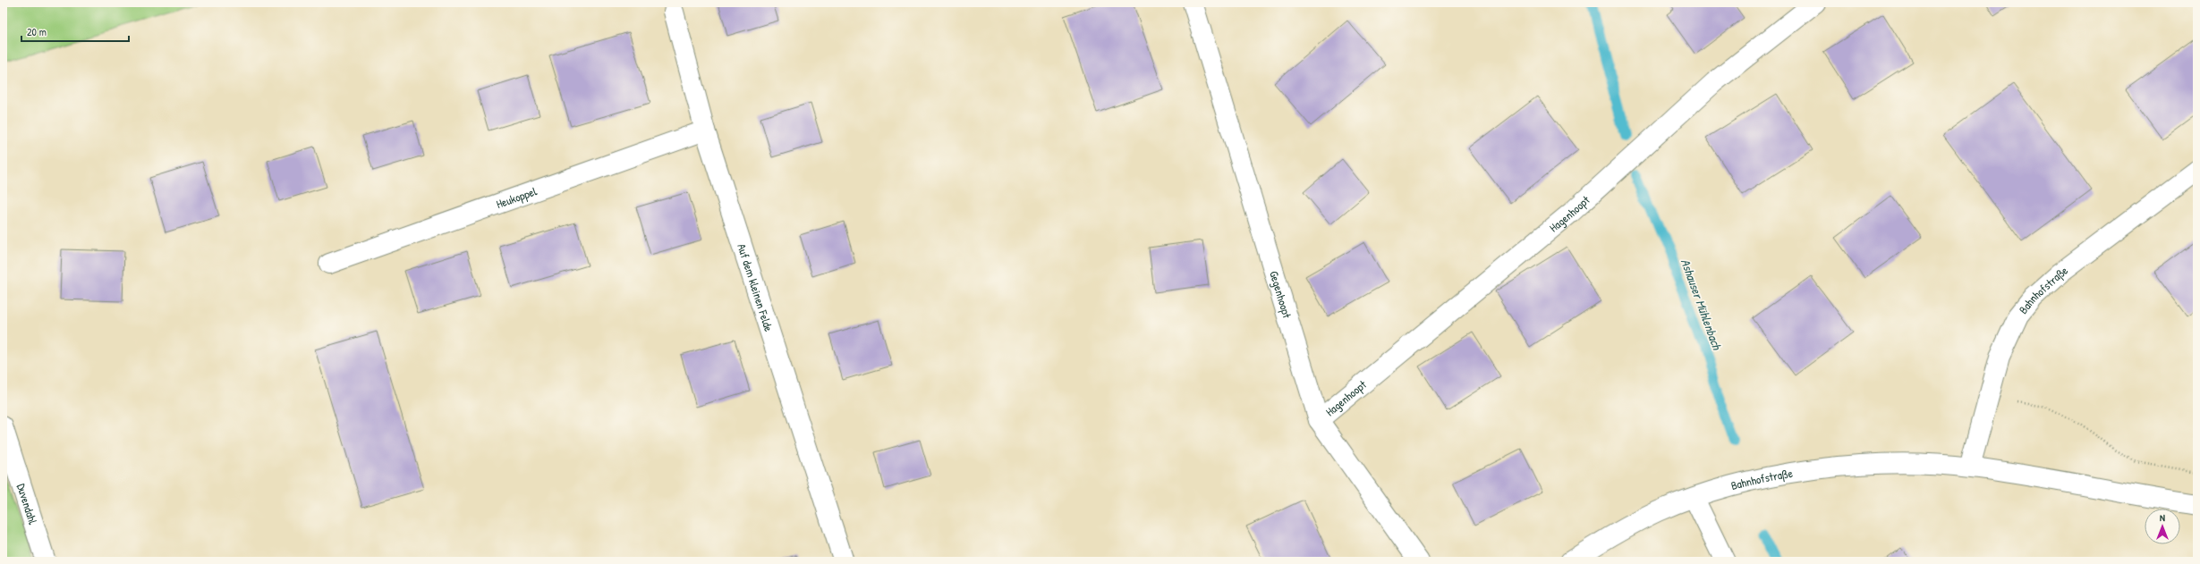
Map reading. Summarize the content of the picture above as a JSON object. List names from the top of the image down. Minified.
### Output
{"streets":{"street":["Heukoppel","Hagenhoopt","Auf dem kleinen Felde","Bahnhofstraße","Gegenhoopt","Duvendahl"]},"crossings":[["Heukoppel","Auf dem kleinen Felde"],["Hagenhoopt","Gegenhoopt"]],"water":["Ashauser Mühlenbach"],"scale_bar":"20 m","north":"top"}
